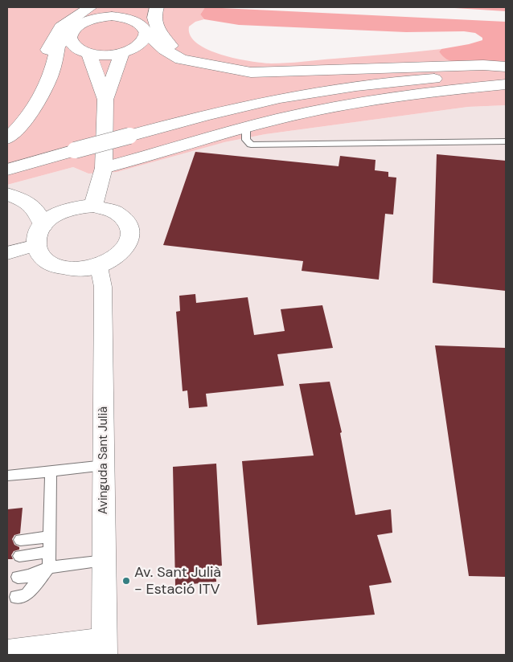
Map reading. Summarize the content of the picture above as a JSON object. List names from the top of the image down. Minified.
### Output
{"streets":{"street":["Avinguda Sant Julià"]},"places":["Av. Sant Julià - Estació ITV"]}
